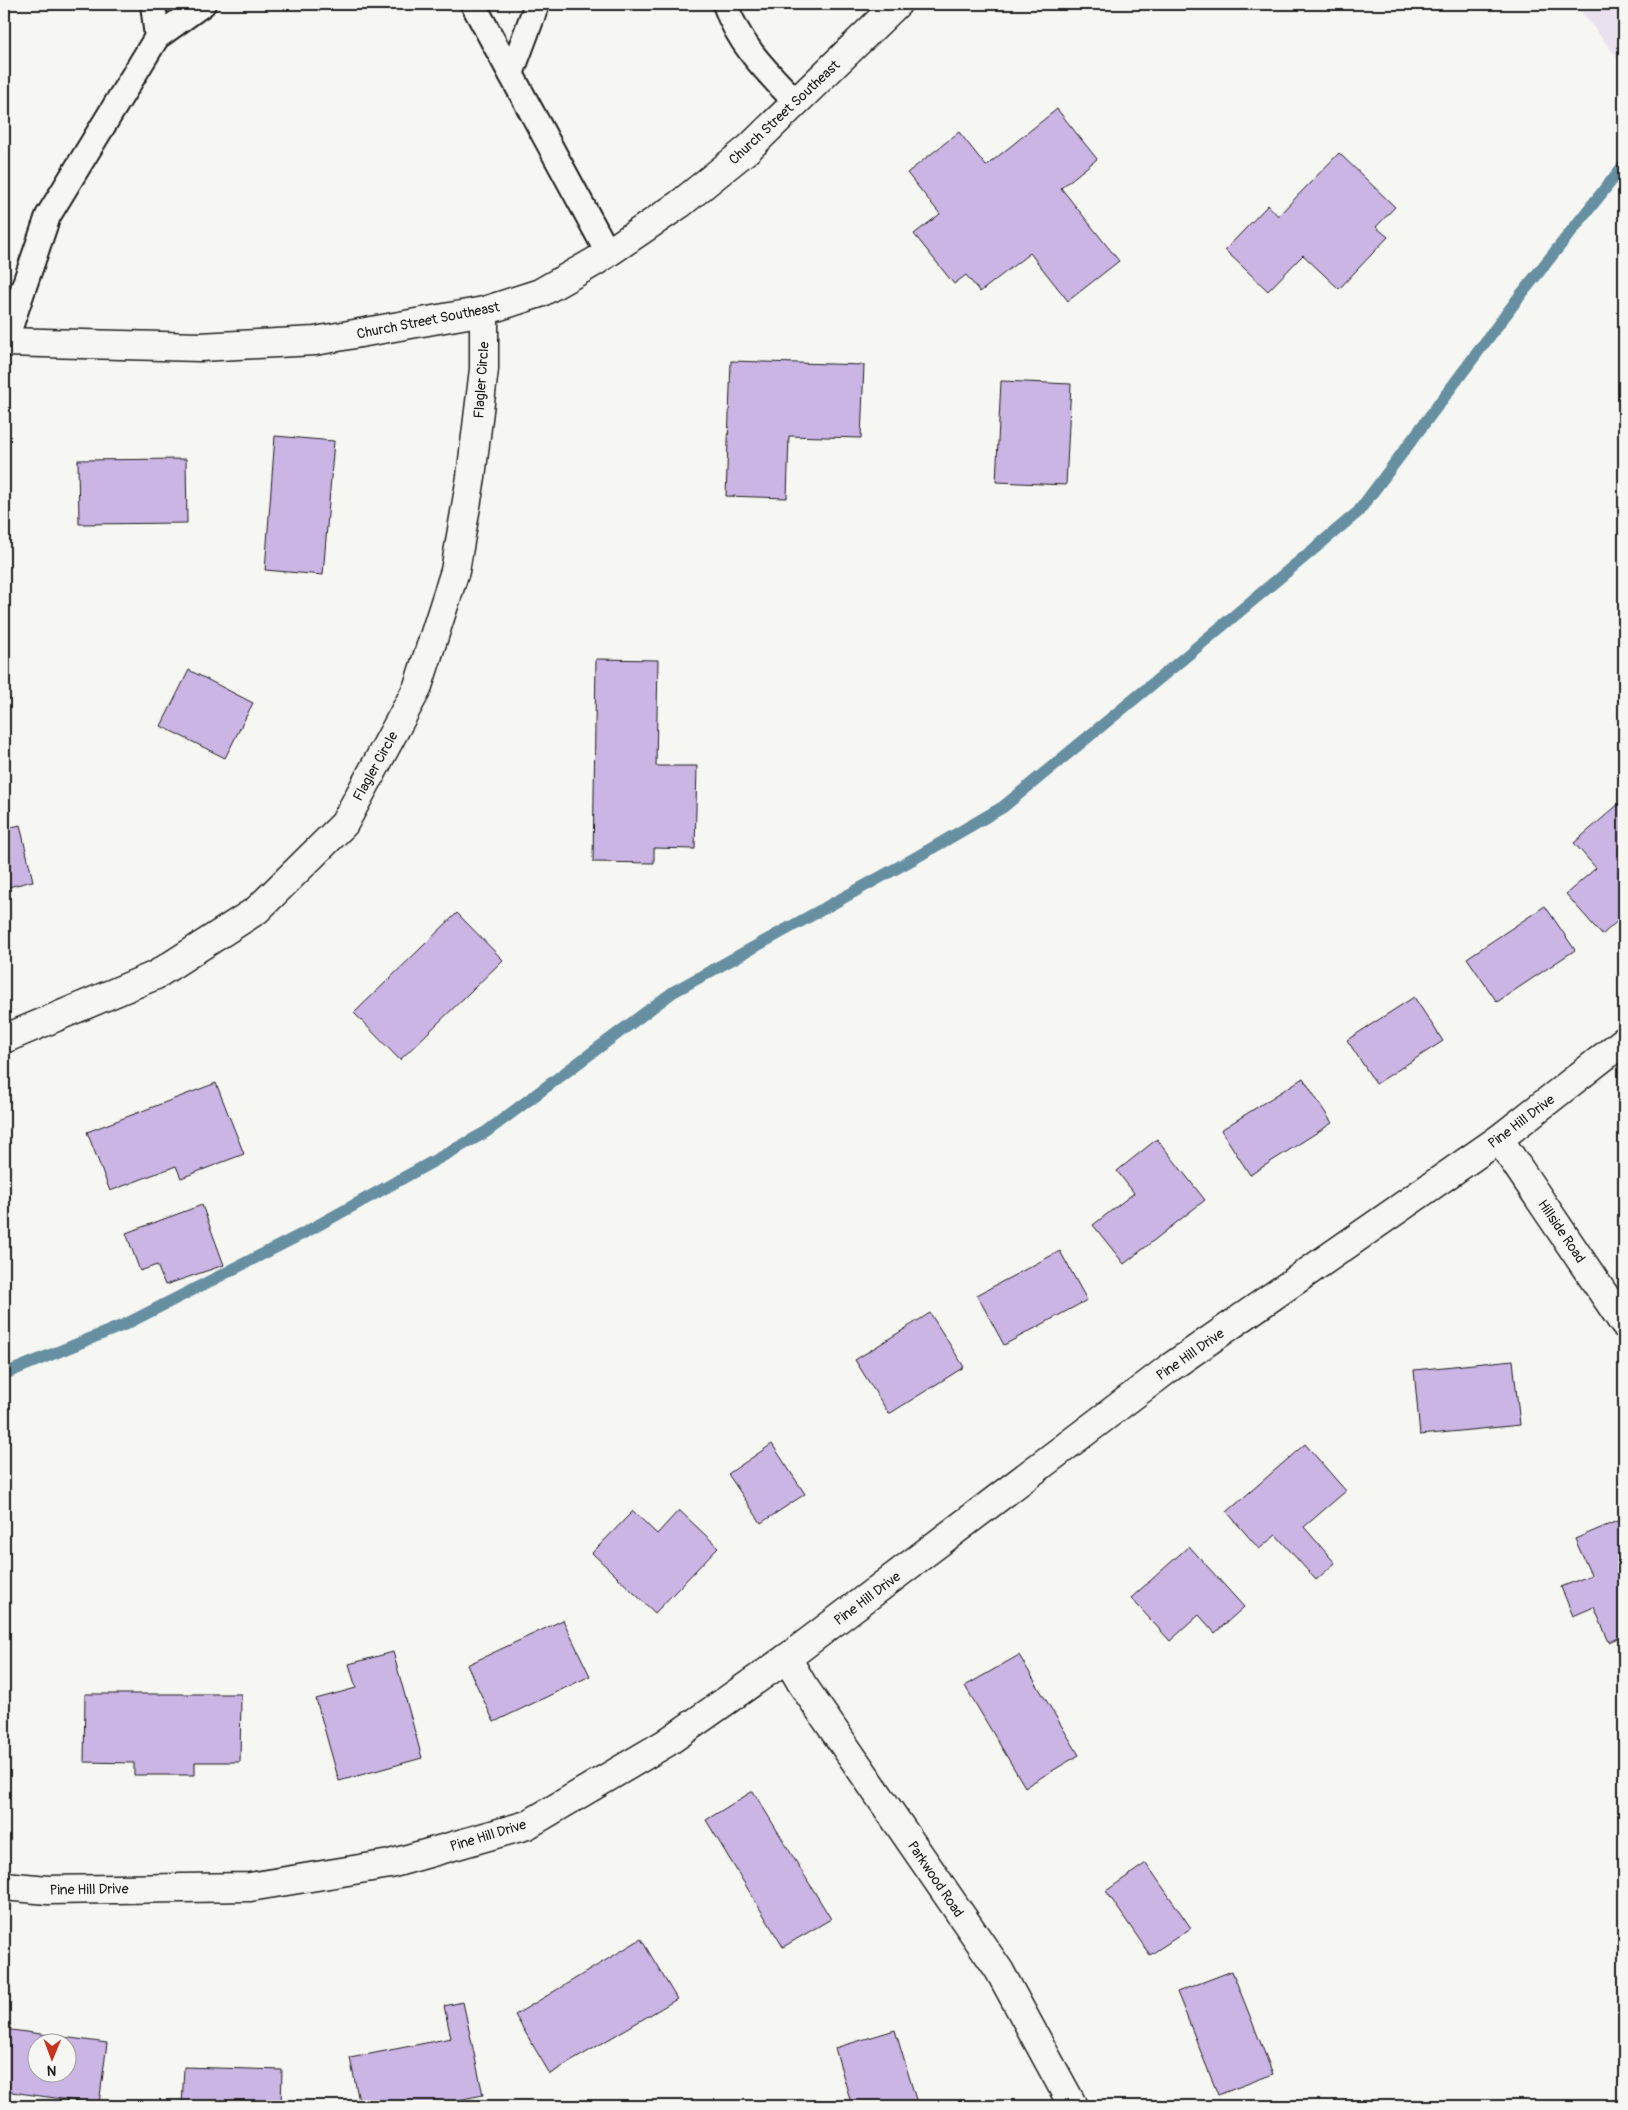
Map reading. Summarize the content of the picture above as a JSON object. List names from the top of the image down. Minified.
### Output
{"streets":{"street":["Church Street Southeast","Flagler Circle","Pine Hill Drive","Hillside Road","Parkwood Road"]},"crossings":[["Church Street Southeast","Flagler Circle"],["Pine Hill Drive","Hillside Road"],["Pine Hill Drive","Parkwood Road"]],"north":"bottom"}
